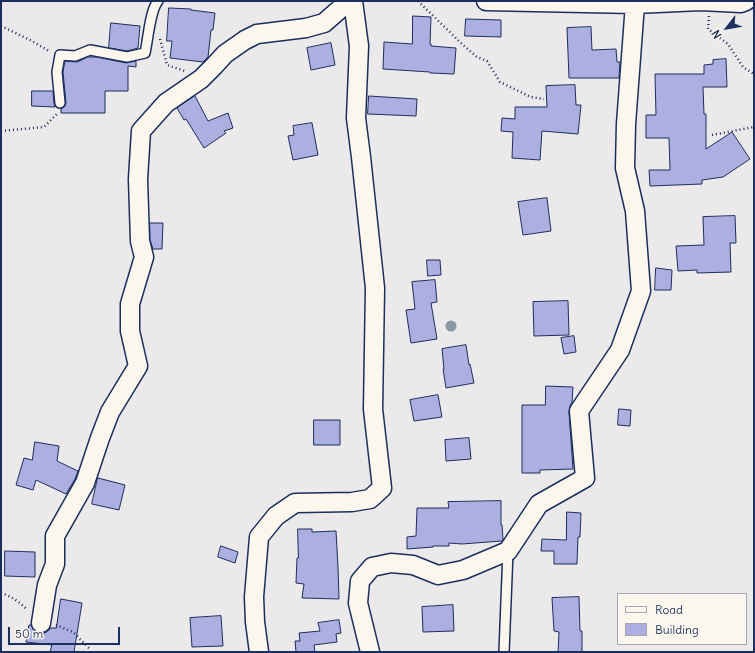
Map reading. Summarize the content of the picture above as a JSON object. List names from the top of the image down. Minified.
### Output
{"legend":["Road","Building"],"scale_bar":"50 m","north":"bottom left"}
